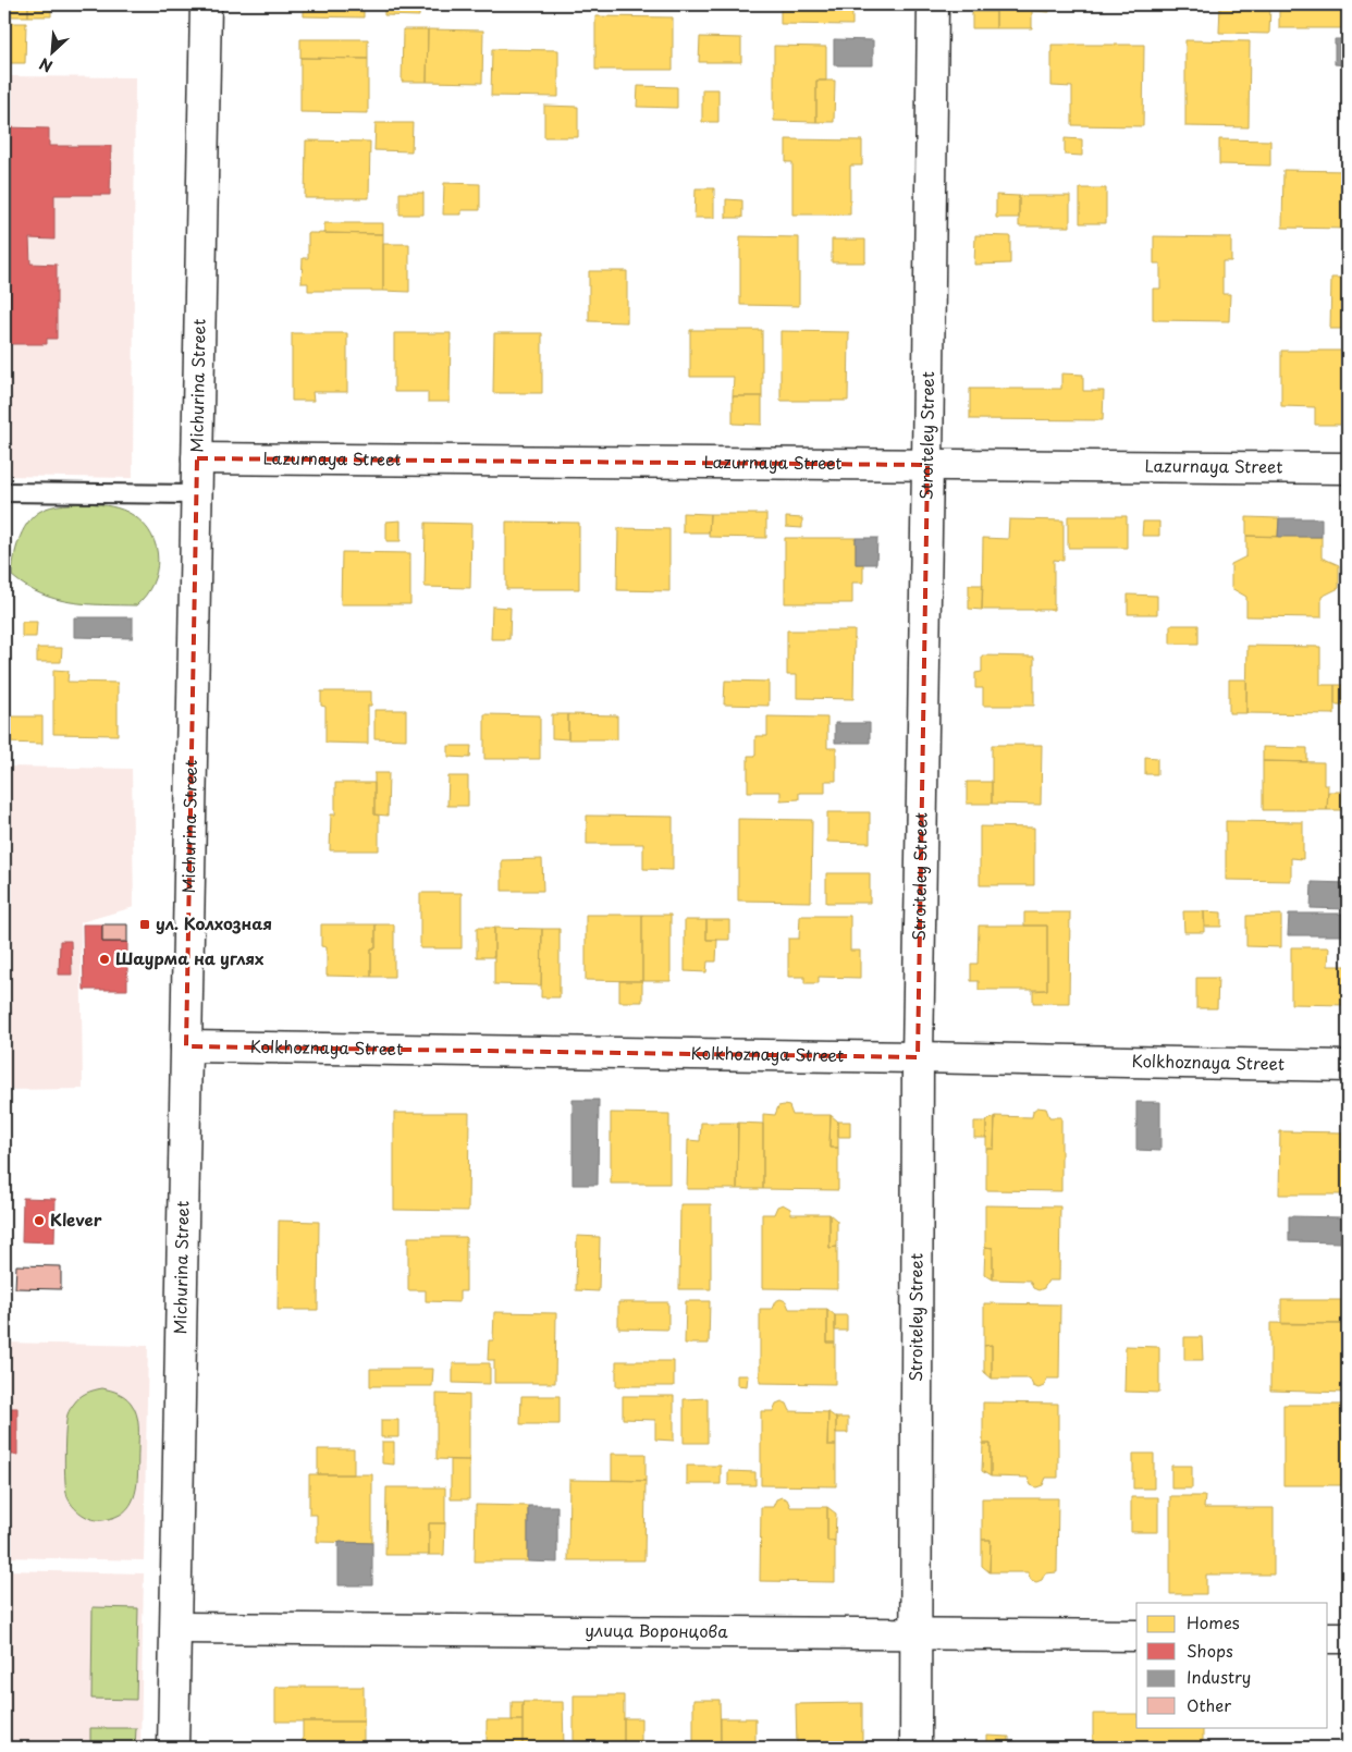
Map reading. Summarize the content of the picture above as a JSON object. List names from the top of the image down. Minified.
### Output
{"streets":{"street":["Michurina Street","Stroiteley Street","Lazurnaya Street","Kolkhoznaya Street","улица Воронцова"]},"crossings":[["Michurina Street","Lazurnaya Street"],["Michurina Street","Kolkhoznaya Street"],["Michurina Street","улица Воронцова"],["Stroiteley Street","Lazurnaya Street"],["Stroiteley Street","Kolkhoznaya Street"],["Stroiteley Street","улица Воронцова"]],"places":{"transit":["ул. Колхозная"],"other":["Шаурма на углях","Klever"]},"legend":["Homes","Shops","Industry","Other"],"north":"bottom left"}
